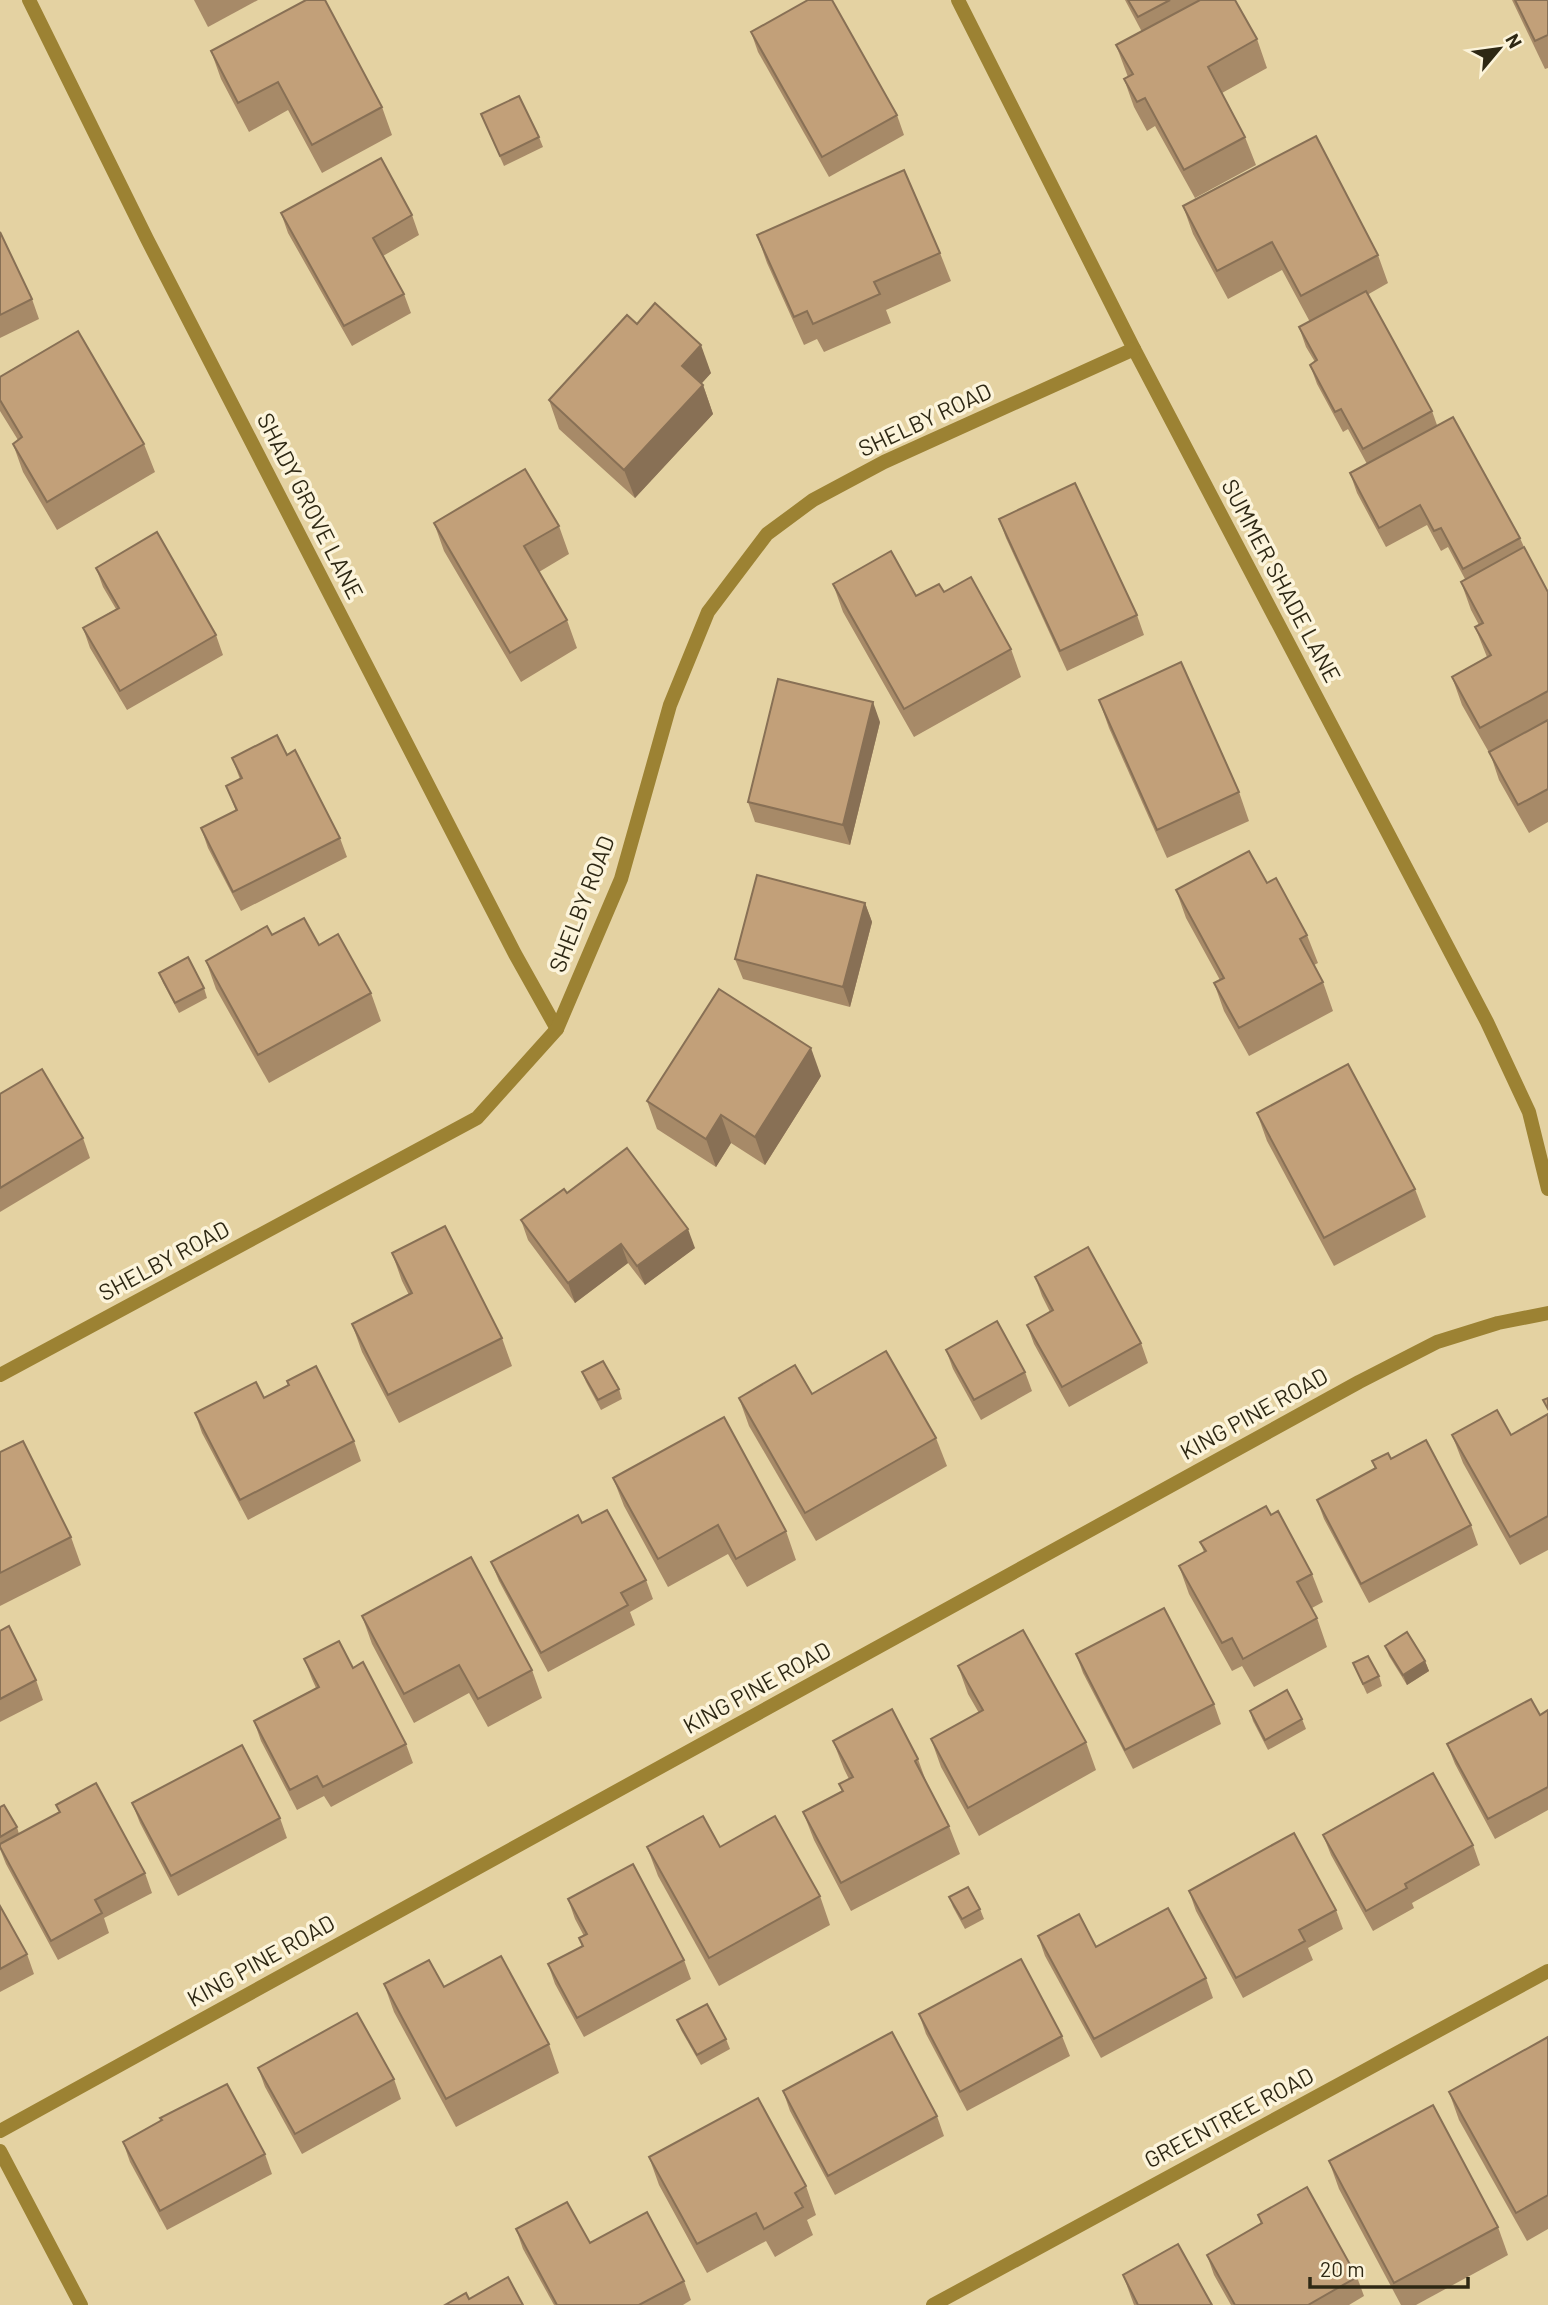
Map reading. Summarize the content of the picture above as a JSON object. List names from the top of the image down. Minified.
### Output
{"streets":{"street":["SHELBY ROAD","SHADY GROVE LANE","SUMMER SHADE LANE","KING PINE ROAD","GREENTREE ROAD"]},"crossings":[["SHELBY ROAD","SHADY GROVE LANE"],["SHELBY ROAD","SUMMER SHADE LANE"]],"scale_bar":"20 m","north":"top right"}
